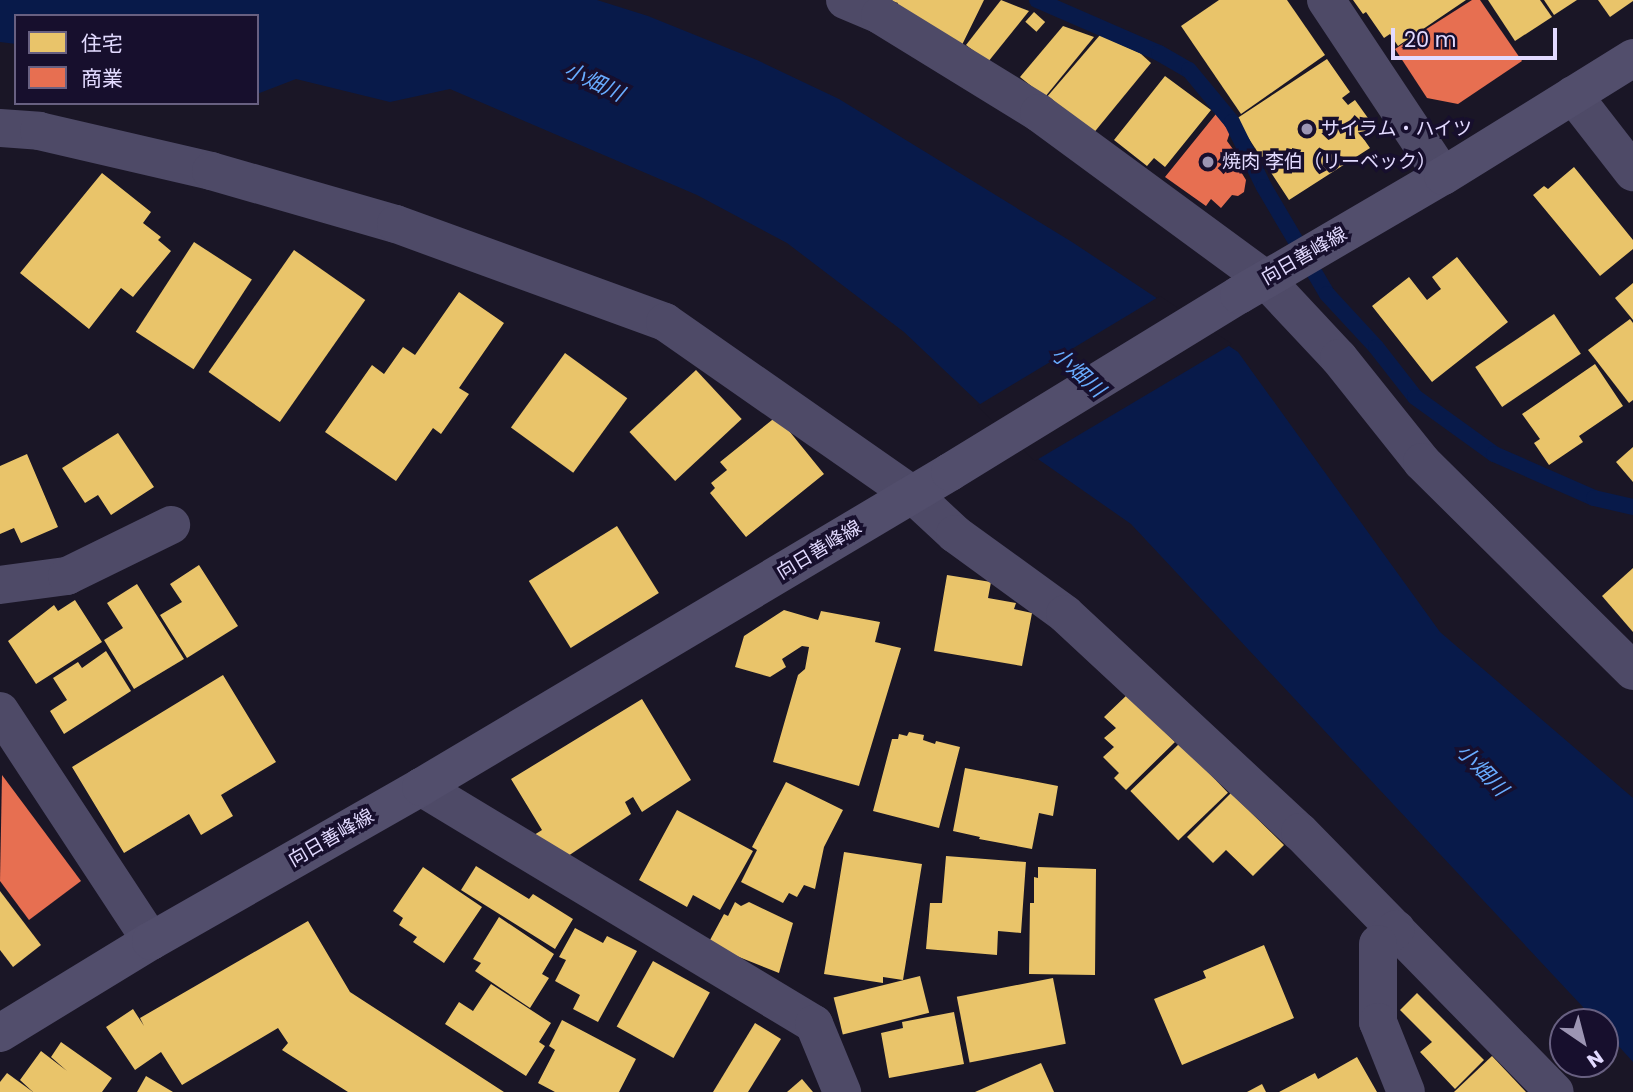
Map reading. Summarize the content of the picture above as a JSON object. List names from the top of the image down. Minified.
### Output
{"streets":{"main road":["向日善峰線"]},"water":["小畑川"],"places":["サイラム・ハイツ","焼肉 李伯（リーベック）"],"legend":["住宅","商業"],"scale_bar":"20 m","north":"bottom right"}
